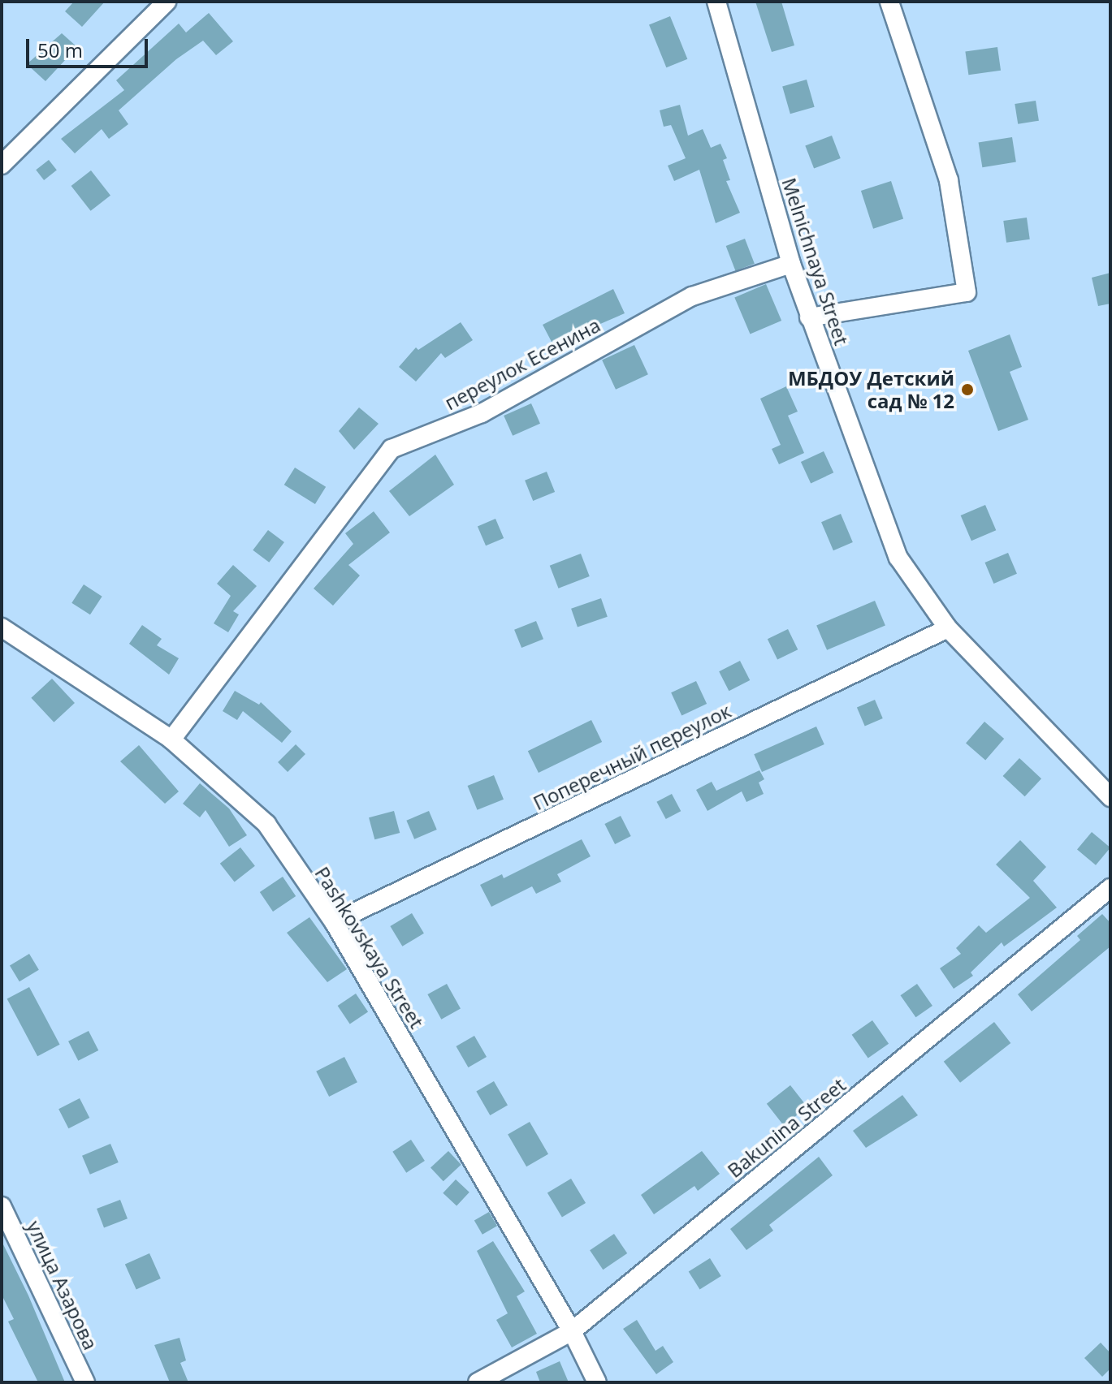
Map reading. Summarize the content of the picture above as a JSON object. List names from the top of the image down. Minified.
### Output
{"streets":{"street":["Melnichnaya Street","переулок Есенина","Поперечный переулок","Pashkovskaya Street","Bakunina Street","улица Азарова"]},"crossings":[["Melnichnaya Street","переулок Есенина"],["Melnichnaya Street","Поперечный переулок"],["переулок Есенина","Pashkovskaya Street"],["Поперечный переулок","Pashkovskaya Street"],["Pashkovskaya Street","Bakunina Street"]],"places":["МБДОУ Детский сад № 12"],"scale_bar":"50 m"}
